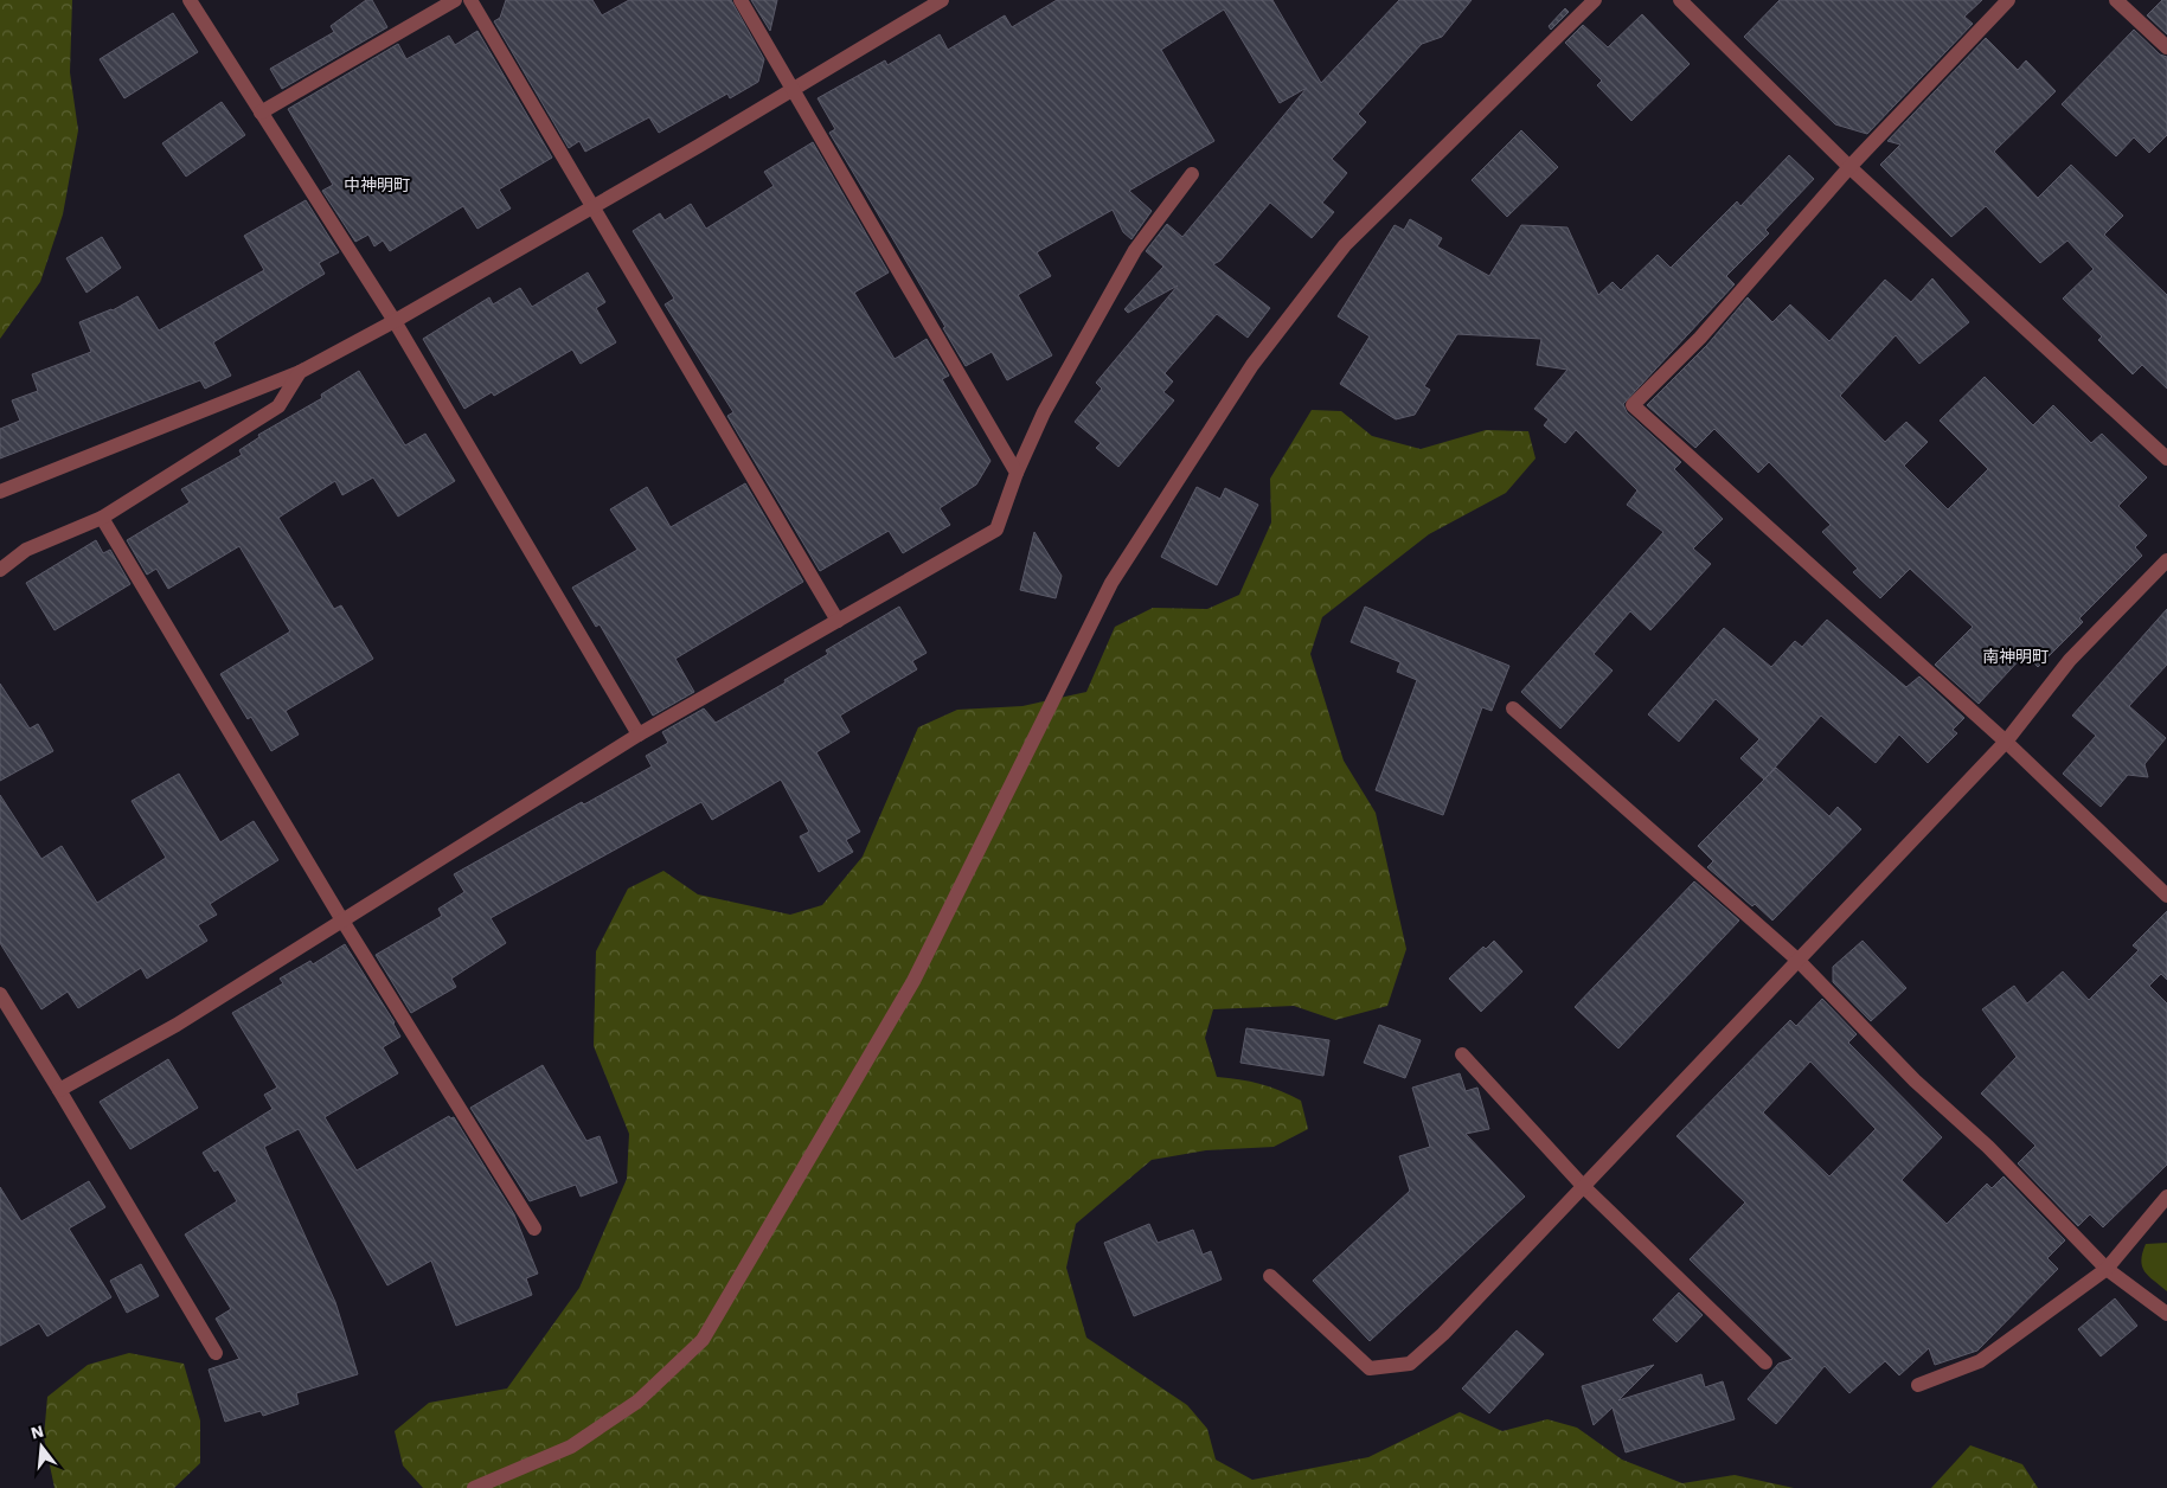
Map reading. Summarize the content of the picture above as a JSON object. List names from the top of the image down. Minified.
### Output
{"districts":["中神明町","南神明町"],"north":"top"}
